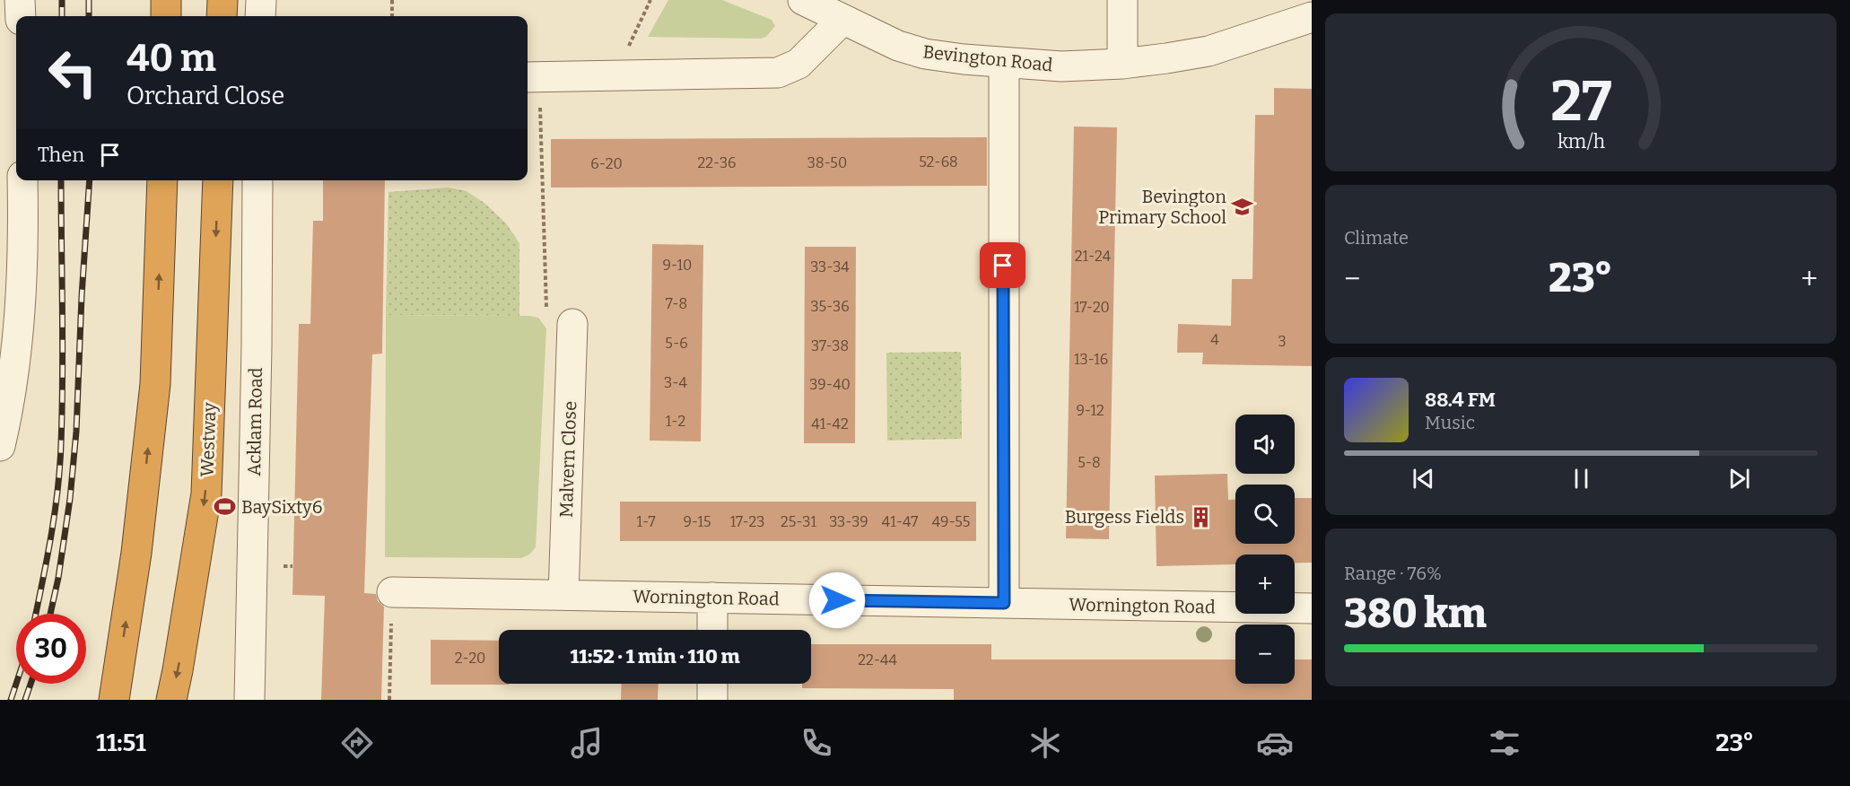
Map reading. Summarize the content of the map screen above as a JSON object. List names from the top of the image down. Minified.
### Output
{"streets":{"highway":["Westway"],"street":["Bevington Road","Acklam Road","Malvern Close","Wornington Road"]},"crossings":[["Malvern Close","Wornington Road"]],"places":{"school or university":["Bevington Primary School"],"sports":["BaySixty6"],"building":["Burgess Fields"]},"house_numbers":["52-68","22-36","38-50","6-20","21-24","9-10","33-34","7-8","35-36","17-20","4","3","5-6","37-38","13-16","3-4","39-40","9-12","1-2","41-42","5-8","1-7","9-15","17-23","25-31","33-39","41-47","49-55","2-20","22-44"],"page":{"turn":["40 m","Orchard Close"],"then":"Then","tile":["Climate",["Range · 76%","380 km"]],"heat":["−","23°","+"],"song":["88.4 FM","Music"],"map_buttons":["+","−"],"limit":"30","trip":"11:52 · 1 min · 110 m","tabs":["11:51","23°"],"gauge":["27","km/h"]}}
